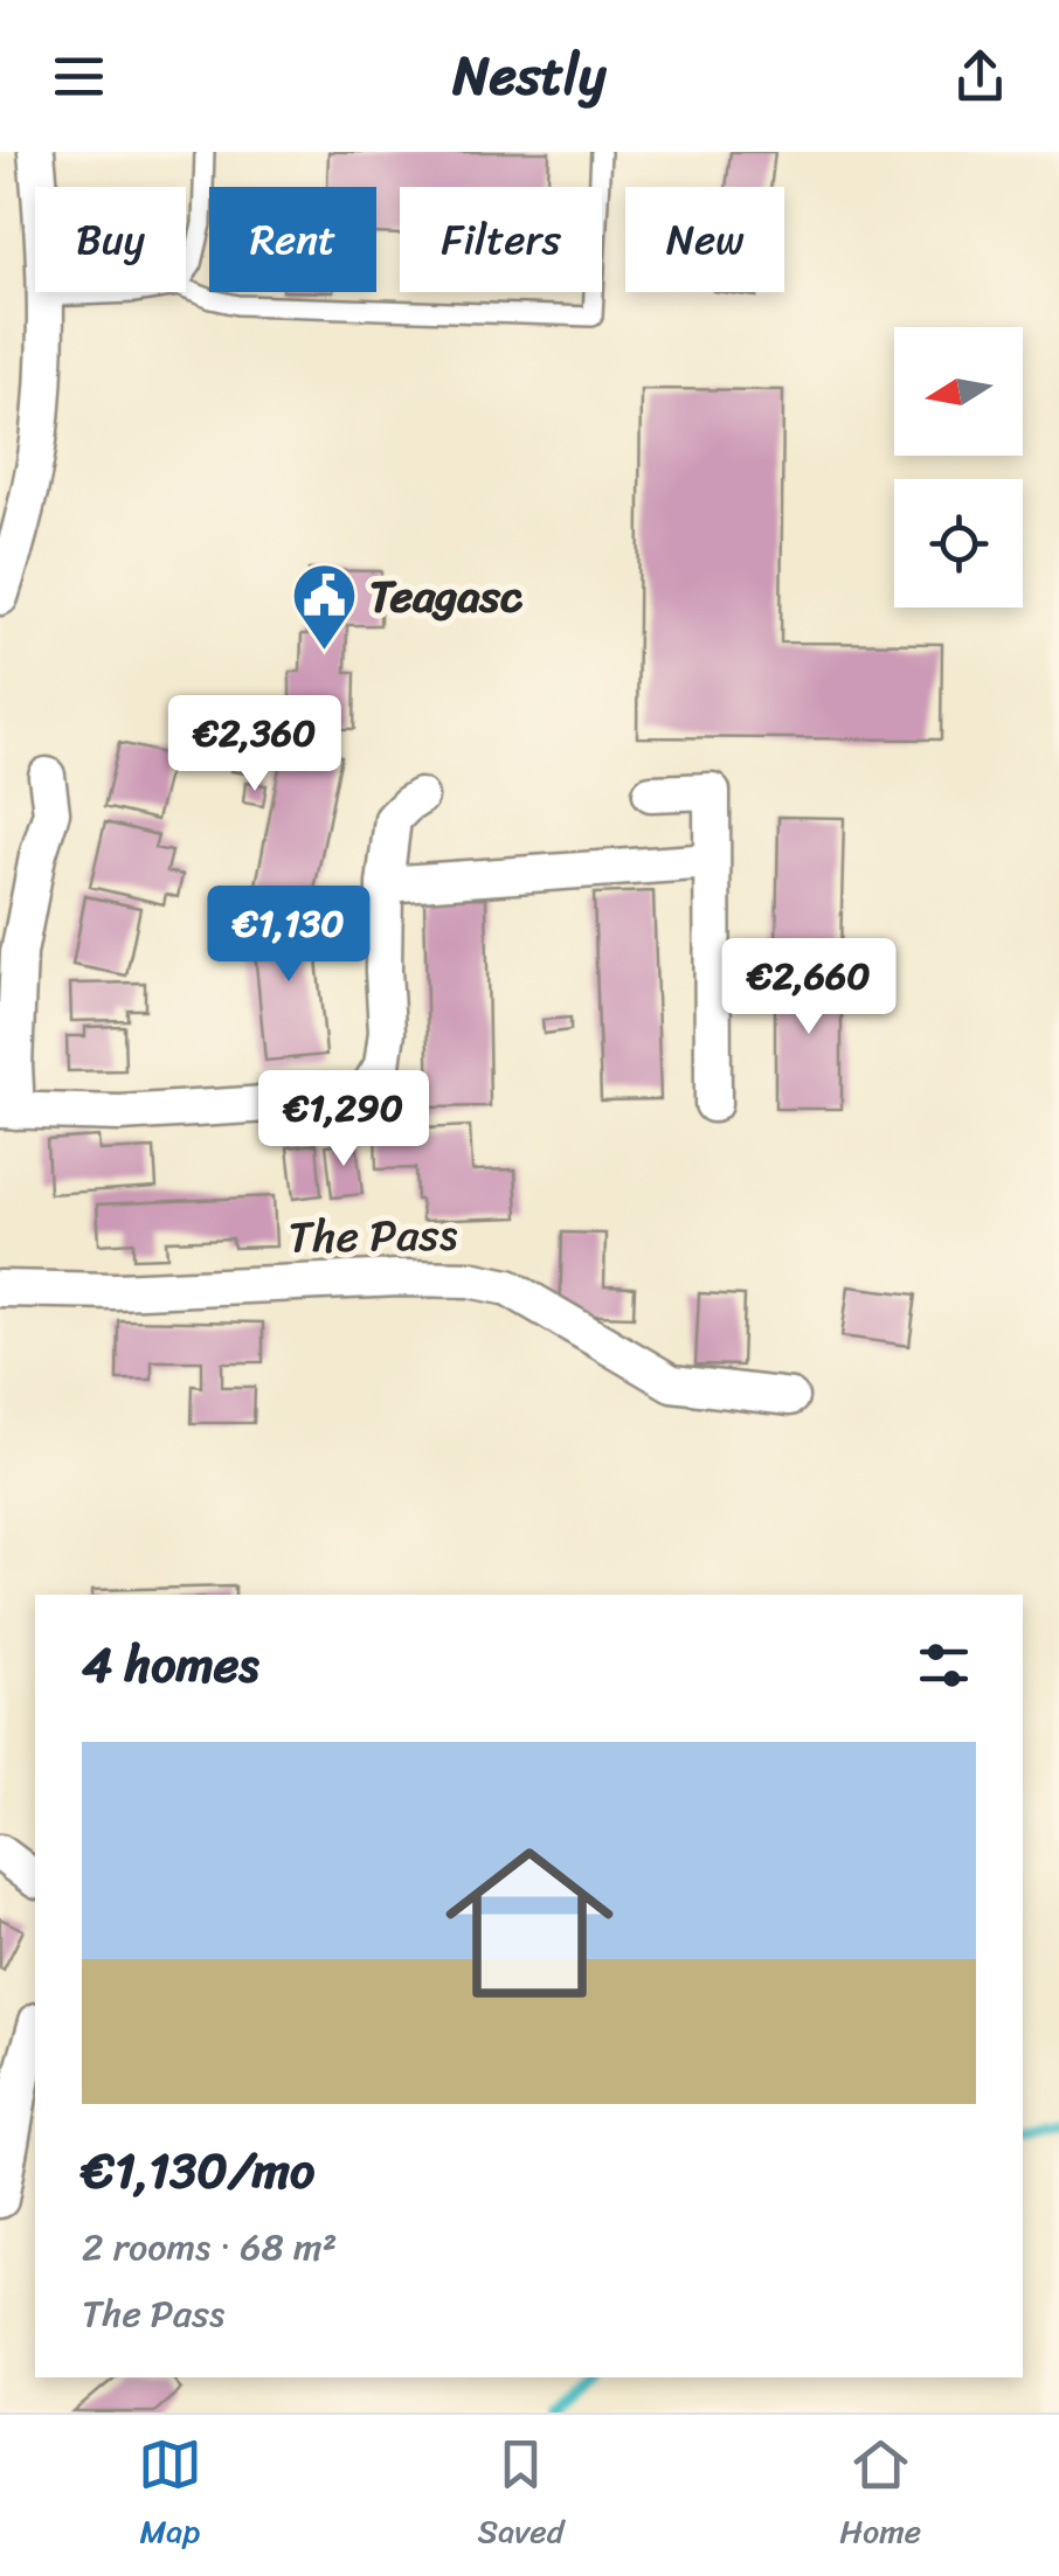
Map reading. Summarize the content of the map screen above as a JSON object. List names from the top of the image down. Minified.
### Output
{"streets":{"street":["The Pass"]},"places":{"public building":["Teagasc"]},"north":"left","page":{"header":"Nestly","chip":["Buy","Rent","Filters","New"],"price":["€2,360","€1,130","€2,660","€1,290"],"heading":"4 homes","list":[{"name":"€1,130/mo","note":"2 rooms · 68 m² · The Pass"}],"tabs":["Map","Saved","Home"]}}
